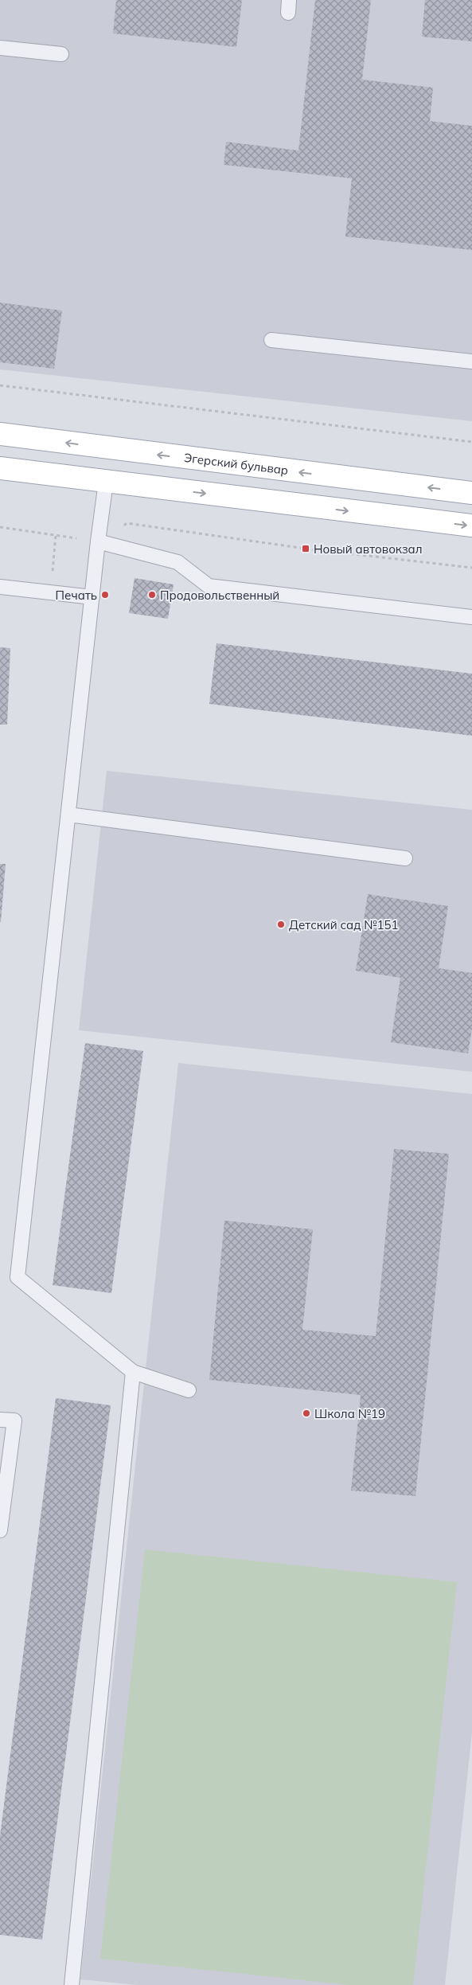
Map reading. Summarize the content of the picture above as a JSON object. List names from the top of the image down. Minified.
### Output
{"streets":{"main road":["Эгерский бульвар"]},"places":{"transit":["Новый автовокзал"],"other":["Печать","Продовольственный","Детский сад №151","Школа №19"]}}
